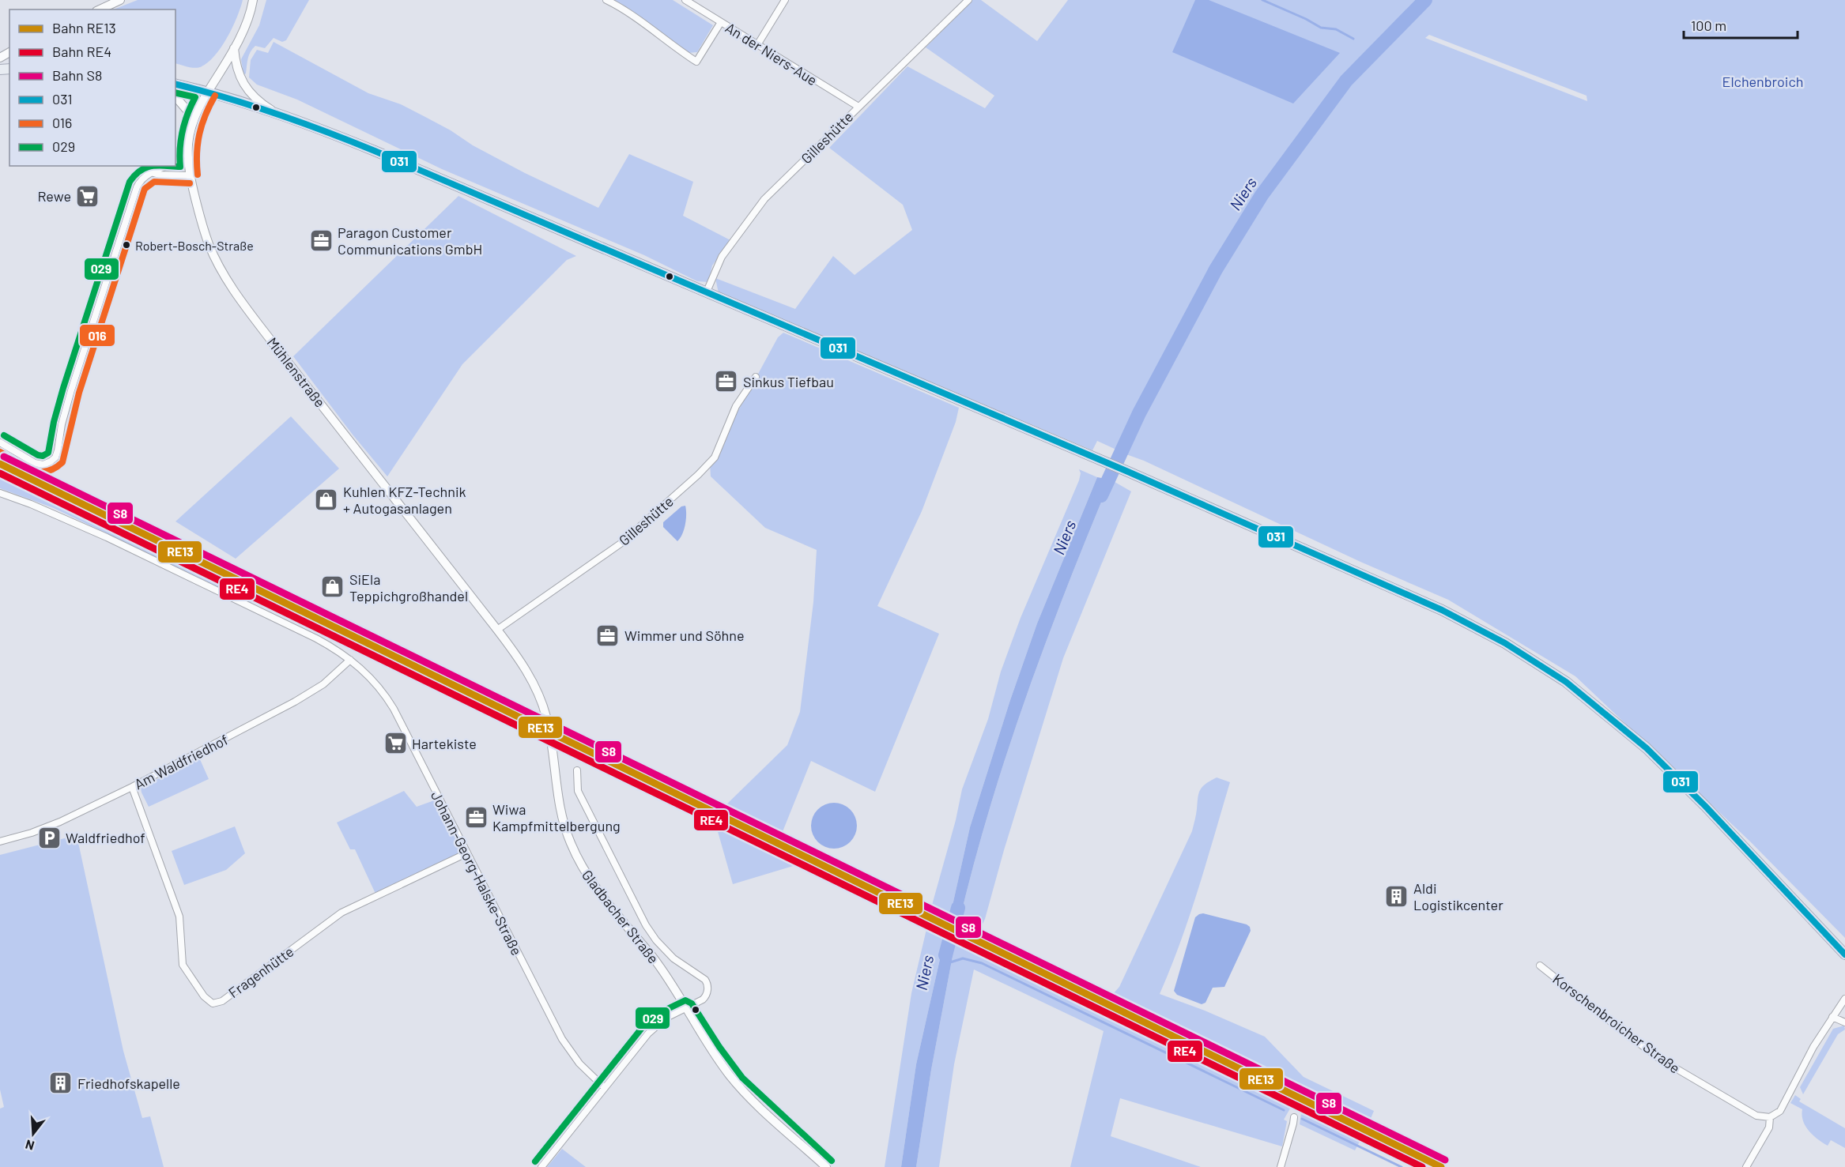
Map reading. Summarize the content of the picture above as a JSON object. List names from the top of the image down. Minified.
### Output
{"streets":{"street":["An der Niers-Aue","Gilleshütte","Mühlenstraße","Am Waldfriedhof","Johann-Georg-Halske-Straße","Gladbacher Straße","Fragenhütte","Korschenbroicher Straße"]},"crossings":[["An der Niers-Aue","Gilleshütte"],["Gilleshütte","Mühlenstraße"],["Mühlenstraße","Gladbacher Straße"],["Am Waldfriedhof","Johann-Georg-Halske-Straße"],["Am Waldfriedhof","Fragenhütte"],["Johann-Georg-Halske-Straße","Fragenhütte"]],"water":["Niers"],"parks":["Elchenbroich"],"places":{"supermarket":["Rewe","Hartekiste"],"office":["Paragon Customer Communications GmbH","Sinkus Tiefbau","Wimmer und Söhne","Wiwa Kampfmittelbergung"],"other":["Robert-Bosch-Straße"],"shop":["Kuhlen KFZ-Technik + Autogasanlagen","SiEla Teppichgroßhandel"],"parking":["Waldfriedhof"],"building":["Aldi Logistikcenter","Friedhofskapelle"]},"lines":["transit line 031","transit line 029","transit line 016","rail line S8","rail line RE13","rail line RE4"],"legend":["Bahn RE13","Bahn RE4","Bahn S8","031","016","029"],"scale_bar":"100 m","north":"bottom"}
